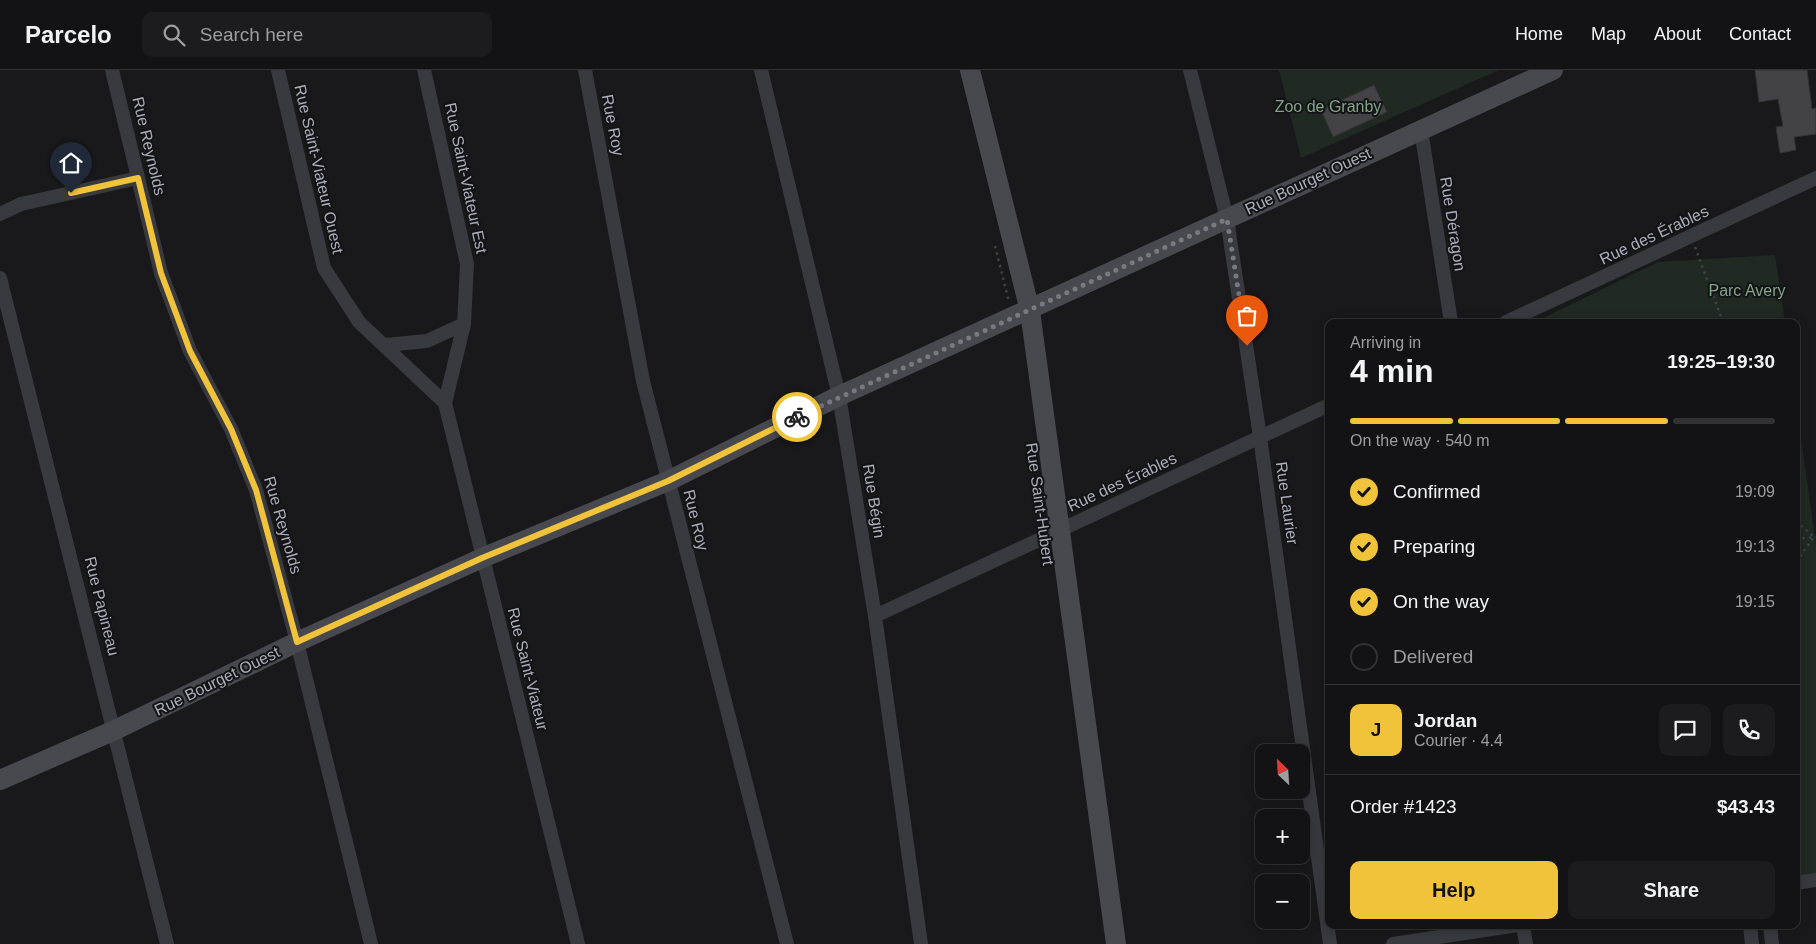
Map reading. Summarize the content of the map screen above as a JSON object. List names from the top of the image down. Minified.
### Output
{"streets":{"street":["Rue Roy","Rue Reynolds","Rue Saint-Viateur Ouest","Rue Saint-Viateur Est","Rue Bourget Ouest","Rue Déragon","Rue des Érables","Rue Bégin","Rue Laurier","Rue Saint-Hubert","Rue Papineau","Rue Saint-Viateur"]},"crossings":[["Rue Roy","Rue Bourget Ouest"],["Rue Reynolds","Rue Bourget Ouest"],["Rue Saint-Viateur Ouest","Rue Saint-Viateur Est"],["Rue Saint-Viateur Ouest","Rue Saint-Viateur"],["Rue Saint-Viateur Est","Rue Saint-Viateur"],["Rue Bourget Ouest","Rue Déragon"],["Rue Bourget Ouest","Rue Bégin"],["Rue Bourget Ouest","Rue Laurier"],["Rue Bourget Ouest","Rue Saint-Hubert"],["Rue Bourget Ouest","Rue Papineau"],["Rue Bourget Ouest","Rue Saint-Viateur"],["Rue des Érables","Rue Bégin"],["Rue des Érables","Rue Laurier"],["Rue des Érables","Rue Saint-Hubert"]],"parks":["Zoo de Granby","Parc Avery"],"north":"top left","page":{"header":"Parcelo","search":"Search here","nav":["Home","Map","About","Contact"],"heading":["4 min","Arriving in","19:25–19:30"],"panel":["Jordan","Courier · 4.4","Order #1423","$43.43"],"bar":"On the way · 540 m","list":[["Confirmed","19:09"],["Preparing","19:13"],["On the way","19:15"],"Delivered"],"round":"J","map_buttons":["+","−"],"buttons":["Help","Share"]}}
